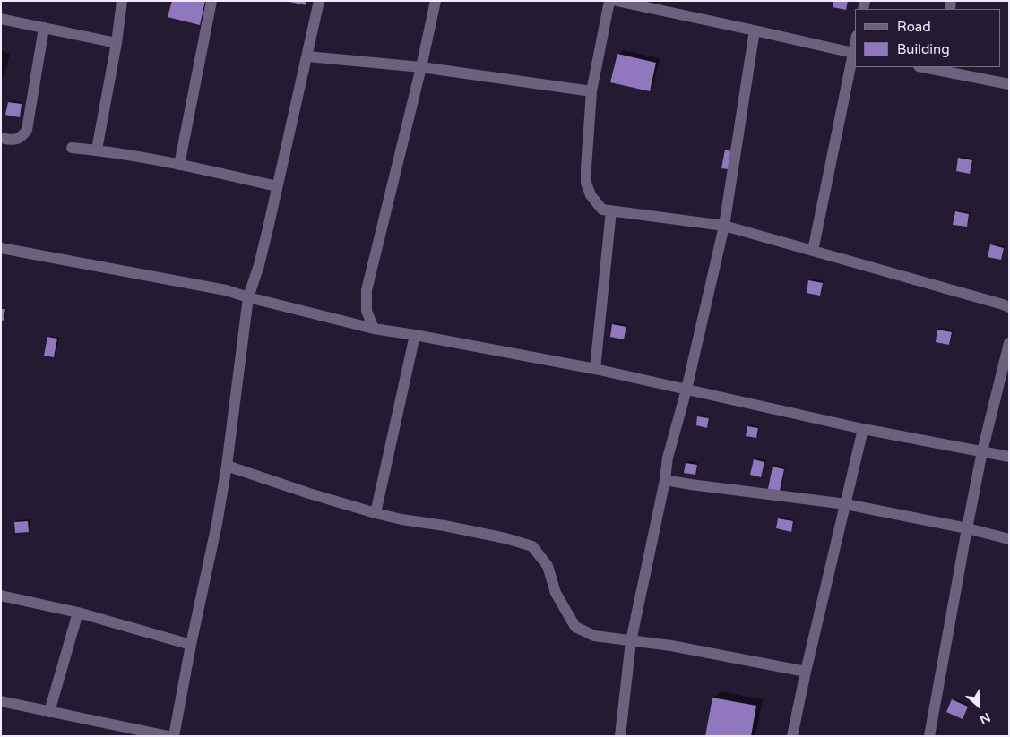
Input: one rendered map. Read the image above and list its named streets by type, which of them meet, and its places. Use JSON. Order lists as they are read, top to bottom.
{
  "legend": ["Road", "Building"],
  "north": "bottom right"
}
